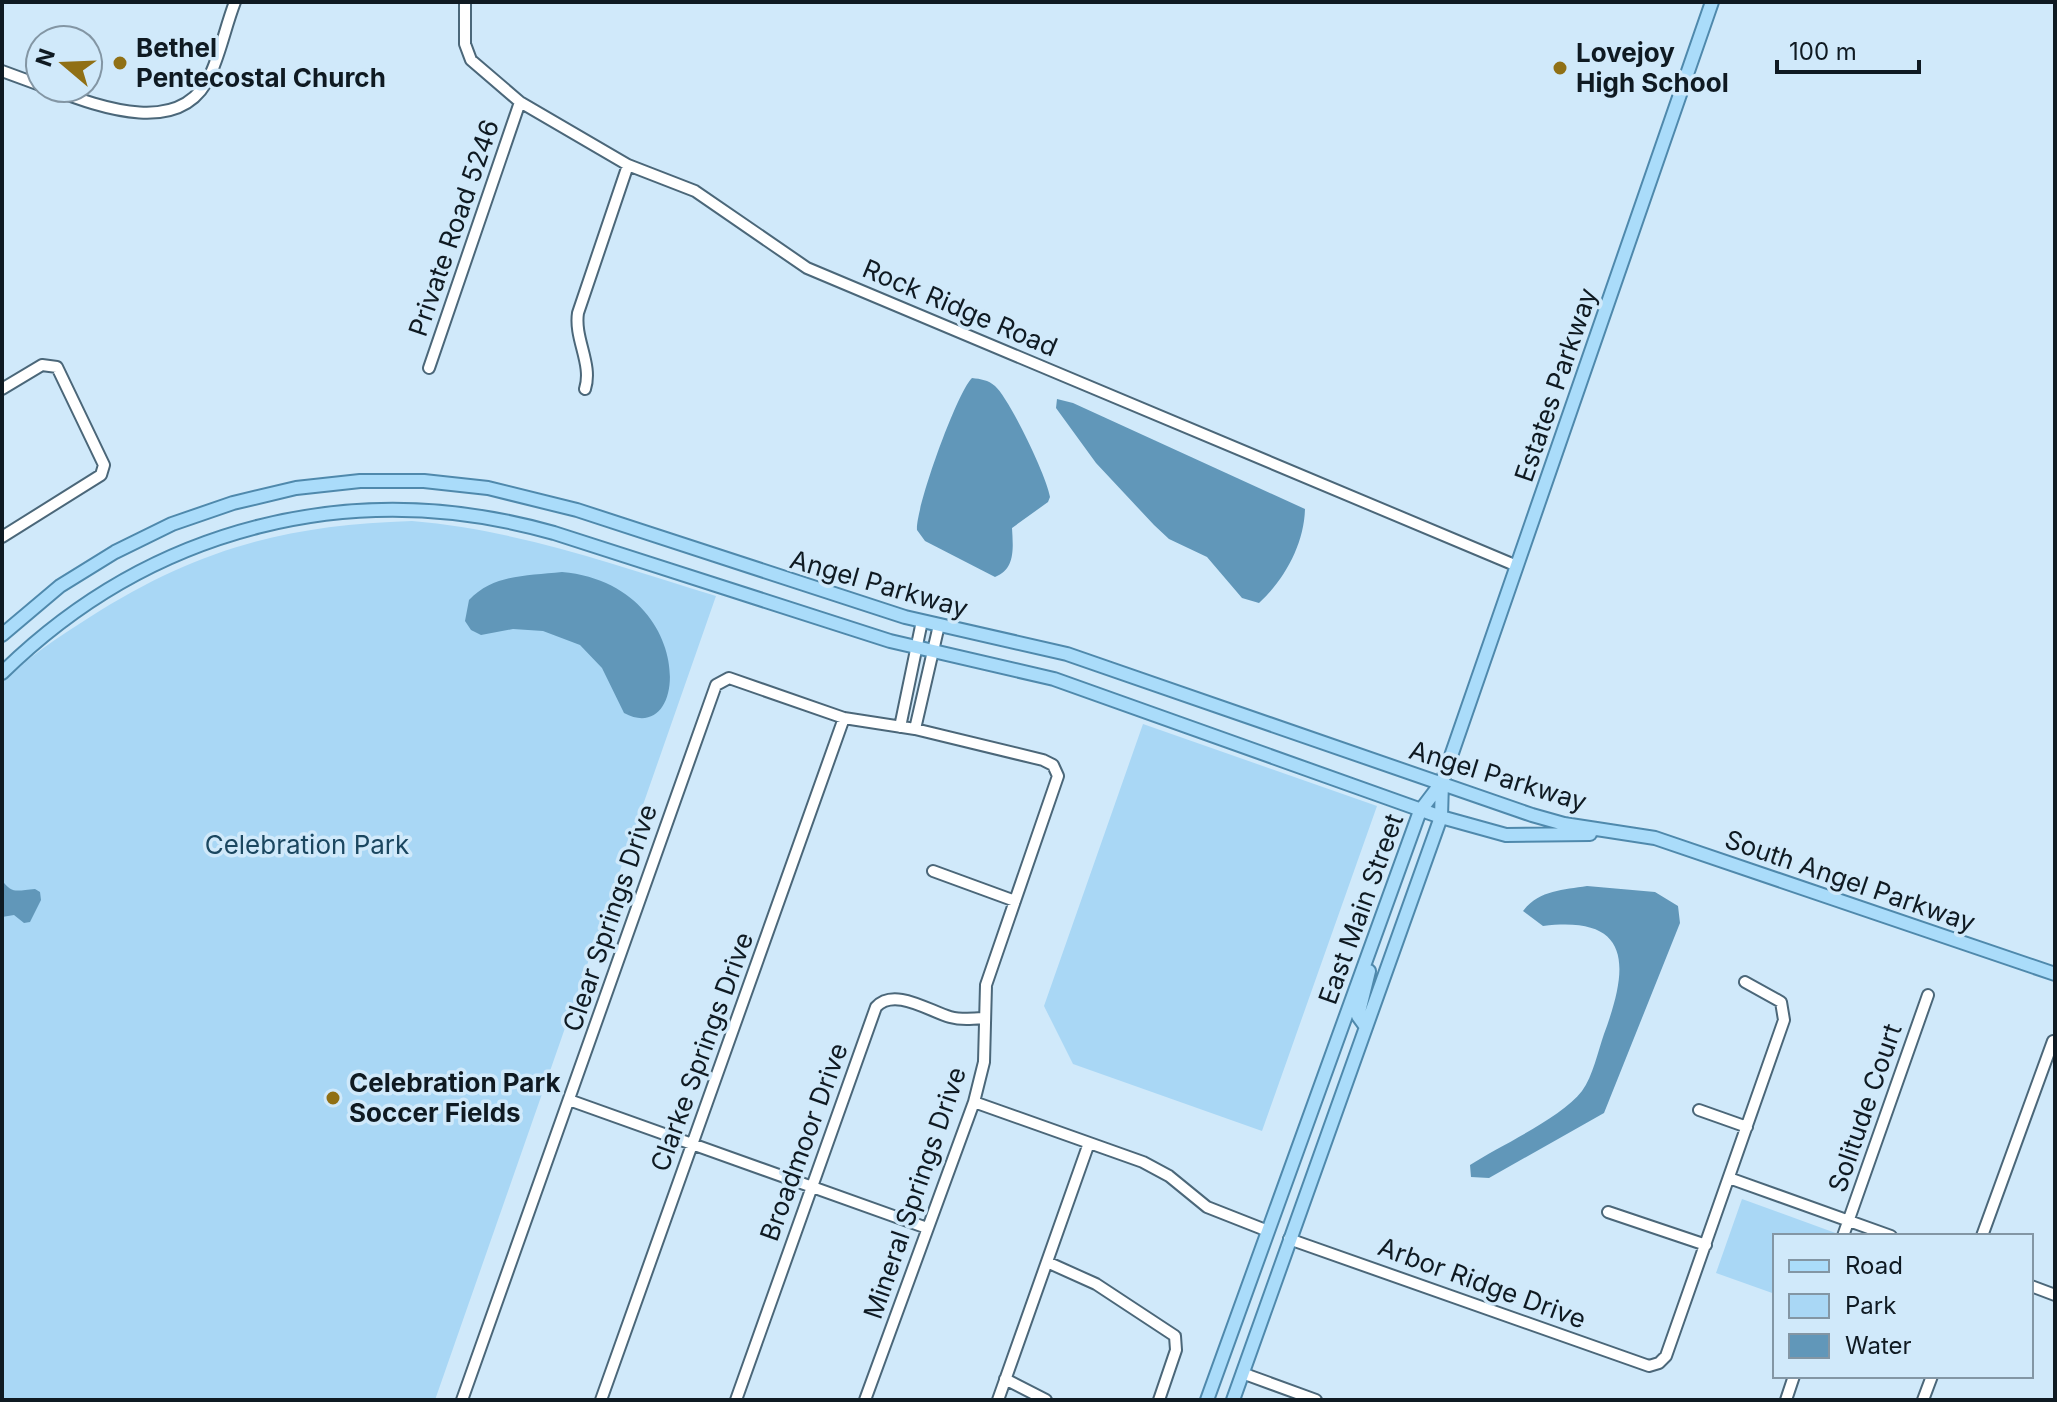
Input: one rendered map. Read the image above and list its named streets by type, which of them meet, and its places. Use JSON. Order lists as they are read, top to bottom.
{
  "streets": {
    "main road": [
      "Estates Parkway",
      "Angel Parkway",
      "South Angel Parkway",
      "East Main Street"
    ],
    "street": [
      "Private Road 5246",
      "Rock Ridge Road",
      "Clear Springs Drive",
      "Clarke Springs Drive",
      "Solitude Court",
      "Broadmoor Drive",
      "Mineral Springs Drive",
      "Arbor Ridge Drive"
    ]
  },
  "crossings": [
    ["Private Road 5246", "Rock Ridge Road"],
    ["Rock Ridge Road", "Estates Parkway"],
    ["Estates Parkway", "Angel Parkway"],
    ["Estates Parkway", "East Main Street"],
    ["Angel Parkway", "South Angel Parkway"],
    ["Angel Parkway", "East Main Street"],
    ["East Main Street", "Arbor Ridge Drive"],
    ["Clear Springs Drive", "Clarke Springs Drive"],
    ["Broadmoor Drive", "Mineral Springs Drive"]
  ],
  "parks": ["Celebration Park"],
  "places": ["Bethel Pentecostal Church", "Lovejoy High School", "Celebration Park Soccer Fields"],
  "legend": ["Road", "Park", "Water"],
  "scale_bar": "100 m",
  "north": "left"
}
